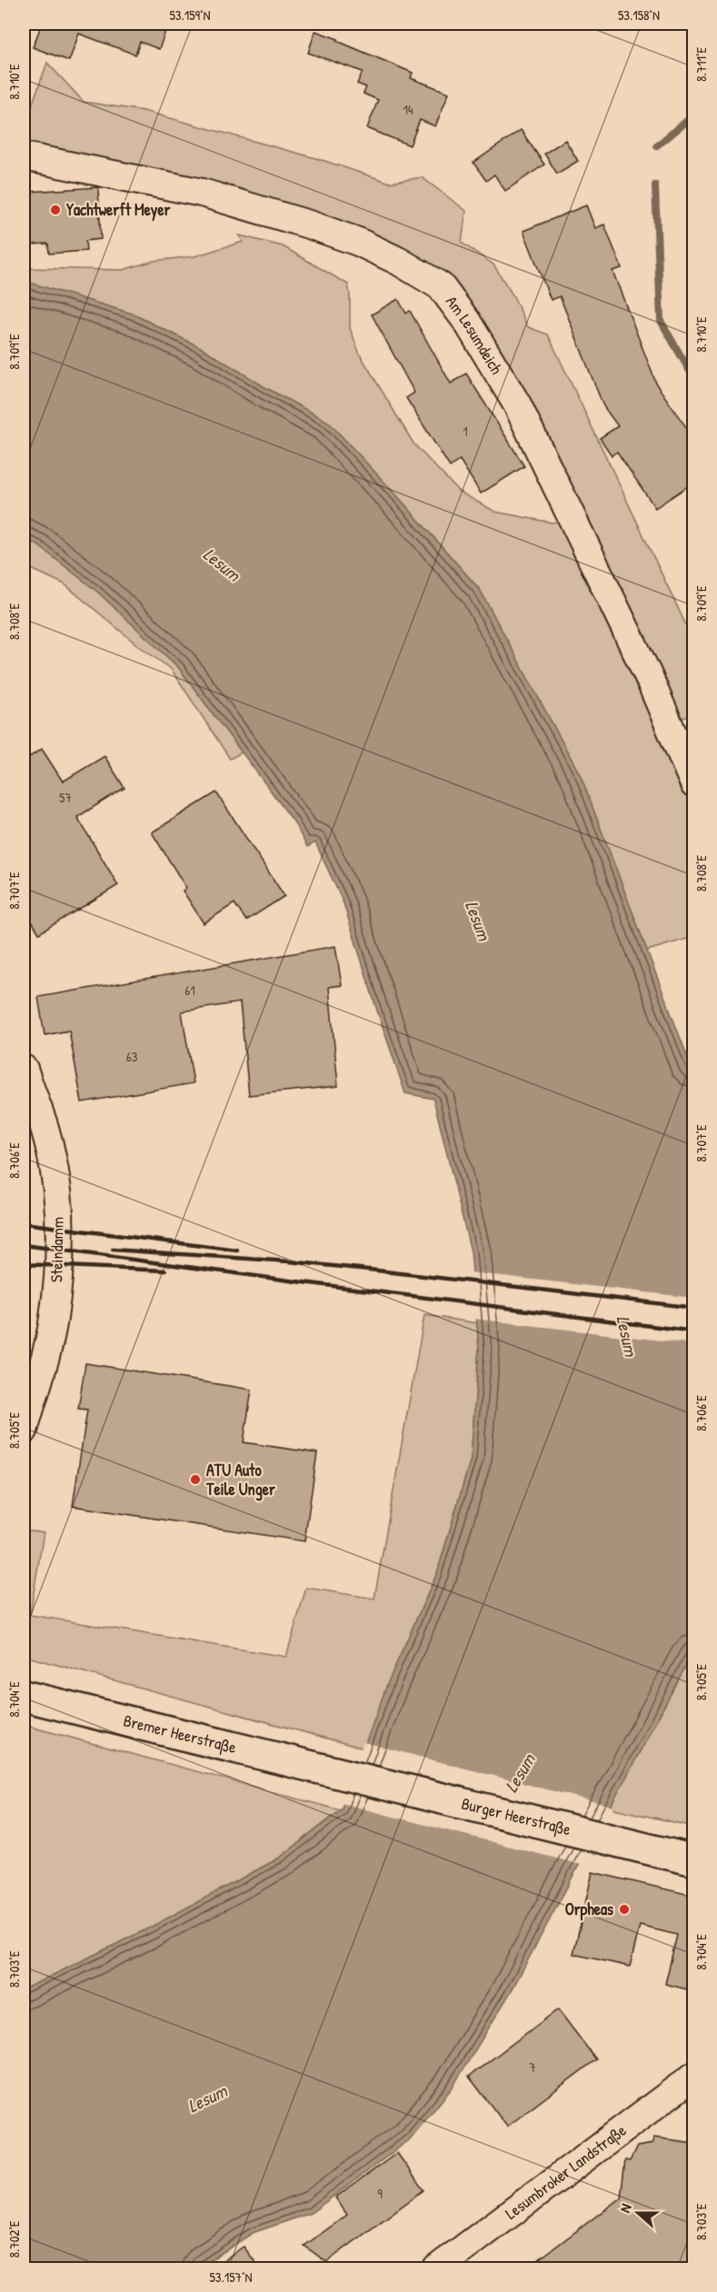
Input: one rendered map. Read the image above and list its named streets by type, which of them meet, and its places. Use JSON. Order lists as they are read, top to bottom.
{
  "streets": {
    "main road": ["Bremer Heerstraße", "Burger Heerstraße"],
    "street": ["Am Lesumdeich", "Steindamm", "Lesumbroker Landstraße"]
  },
  "crossings": [
    ["Bremer Heerstraße", "Burger Heerstraße"]
  ],
  "water": ["Lesum"],
  "places": ["Yachtwerft Meyer", "ATU Auto Teile Unger", "Orpheas"],
  "house_numbers": [
    "14",
    "1",
    "57",
    "61",
    "63",
    "7",
    "9"
  ],
  "north": "left",
  "coordinates": [
    "53.159°N",
    "53.158°N",
    "8.711°E",
    "8.710°E",
    "8.709°E",
    "8.708°E",
    "8.707°E",
    "8.706°E",
    "8.705°E",
    "8.704°E",
    "8.703°E",
    "8.702°E",
    "53.157°N"
  ]
}
